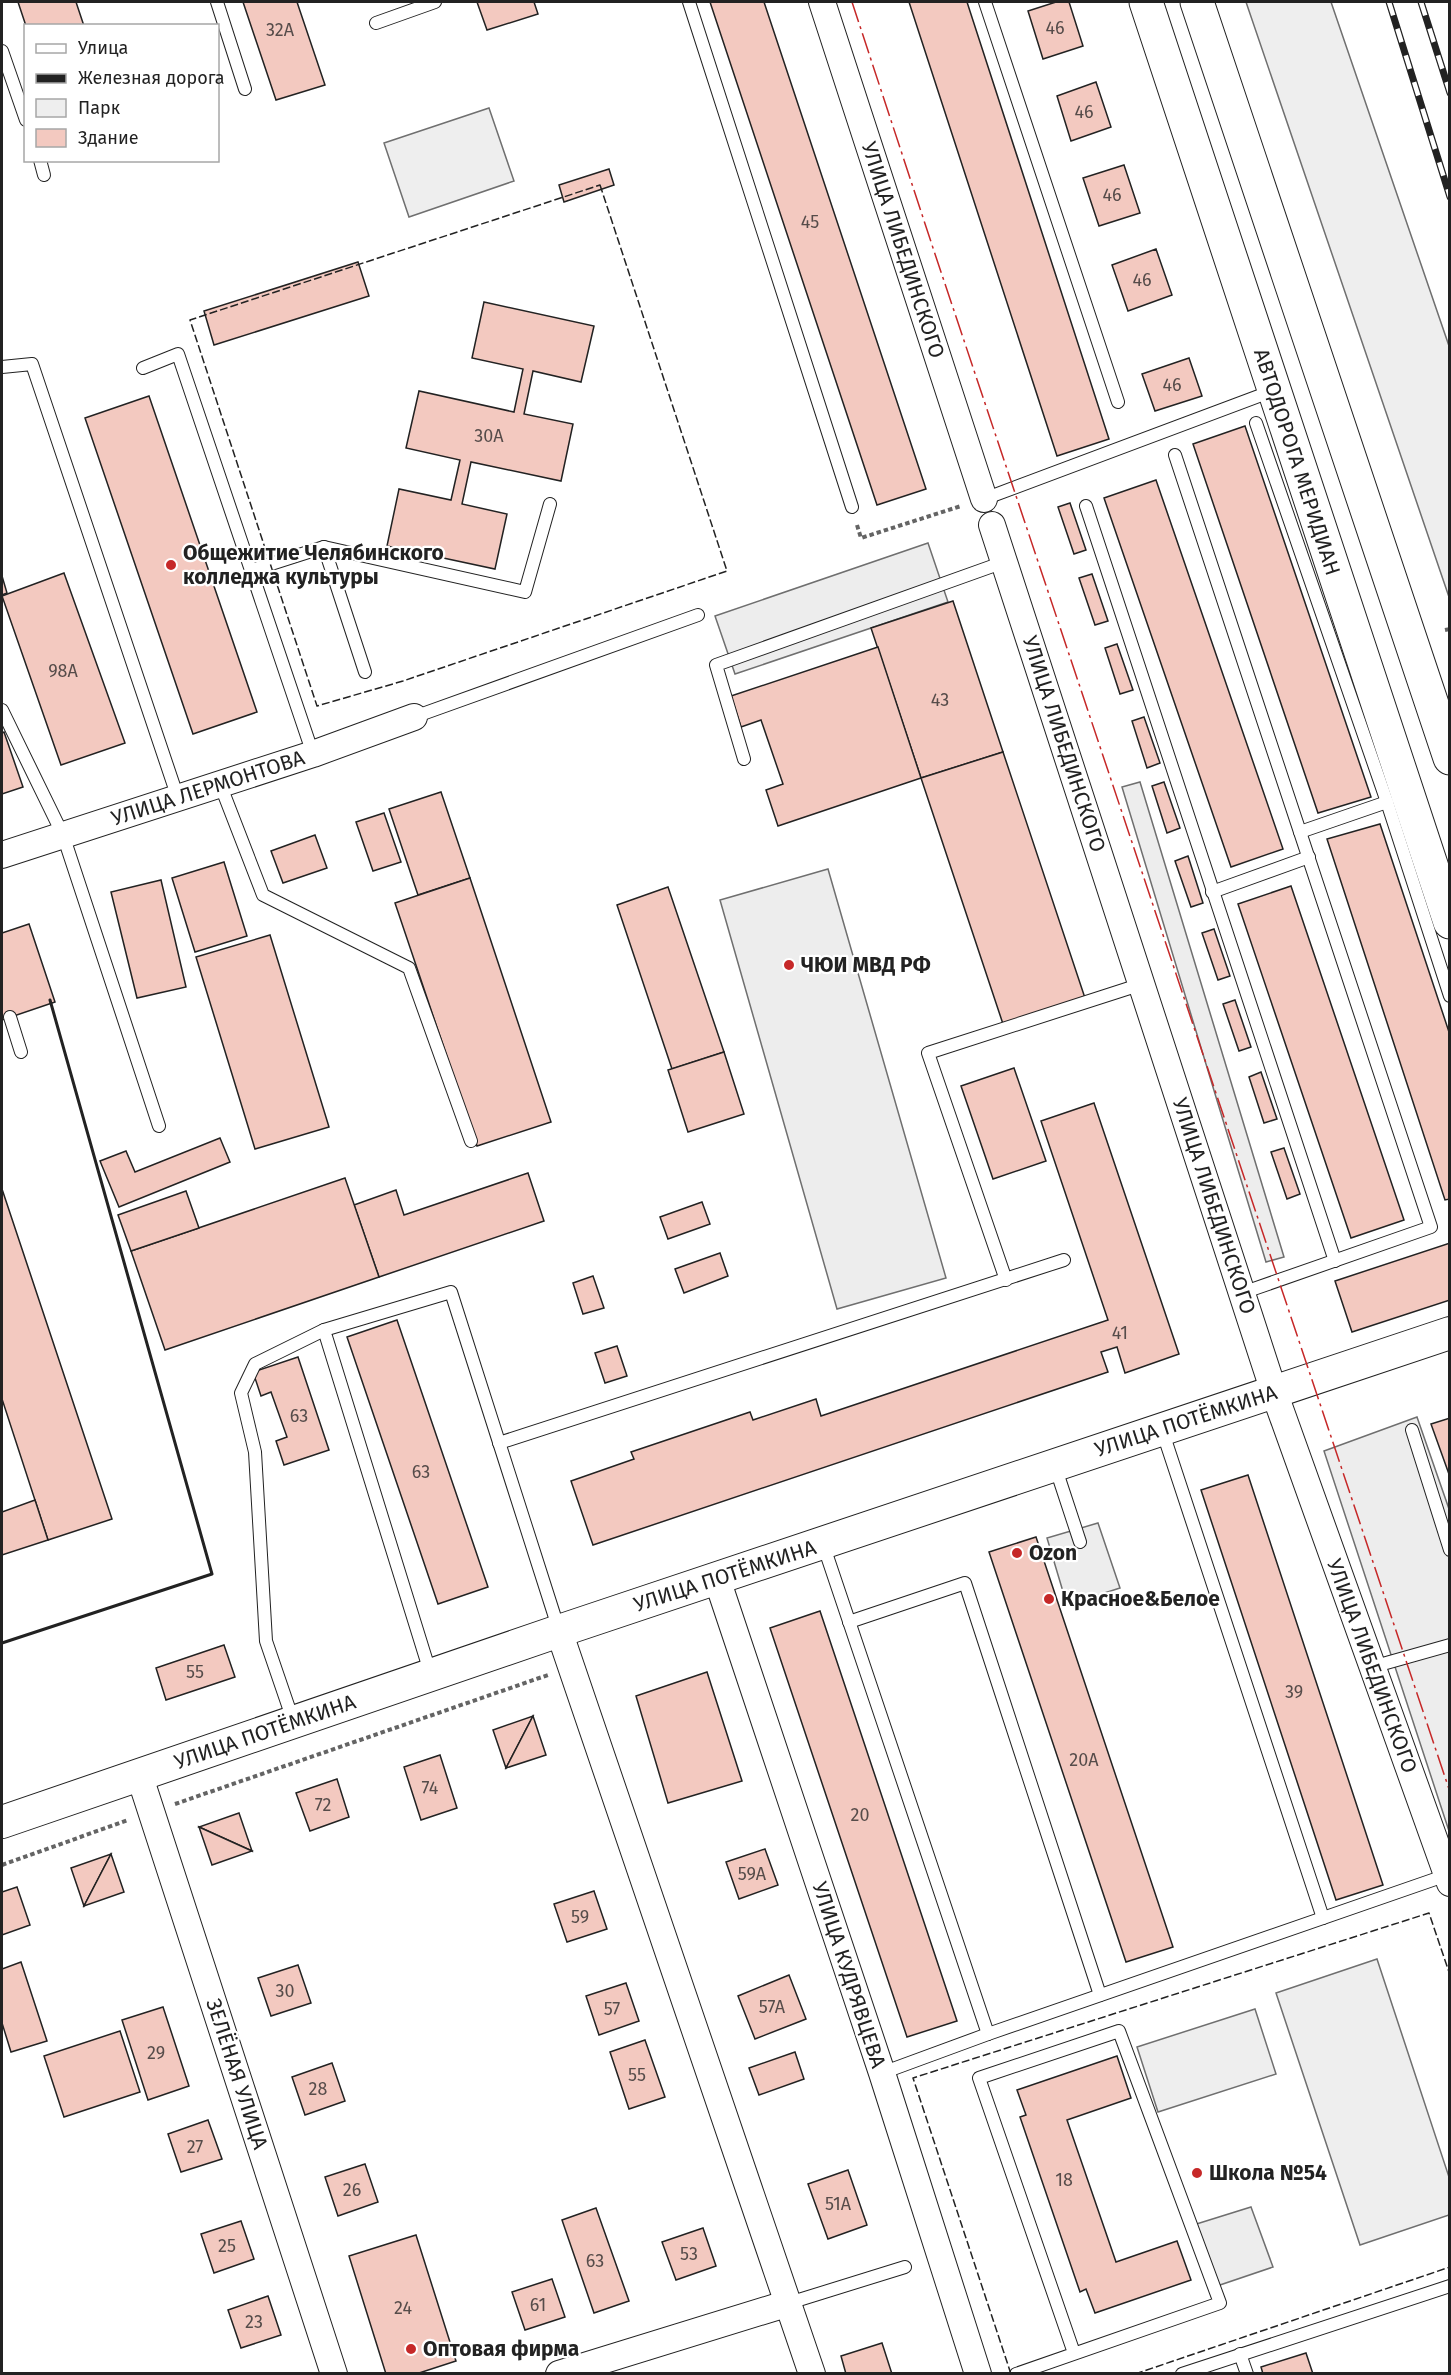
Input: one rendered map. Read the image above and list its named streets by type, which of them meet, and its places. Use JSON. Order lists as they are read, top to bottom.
{
  "streets": {
    "main road": ["АВТОДОРОГА МЕРИДИАН"],
    "street": [
      "УЛИЦА ЛИБЕДИНСКОГО",
      "УЛИЦА ЛЕРМОНТОВА",
      "УЛИЦА ПОТЁМКИНА",
      "УЛИЦА КУДРЯВЦЕВА",
      "ЗЕЛЁНАЯ УЛИЦА"
    ]
  },
  "crossings": [
    ["УЛИЦА ЛИБЕДИНСКОГО", "УЛИЦА ПОТЁМКИНА"],
    ["УЛИЦА ПОТЁМКИНА", "УЛИЦА КУДРЯВЦЕВА"],
    ["УЛИЦА ПОТЁМКИНА", "ЗЕЛЁНАЯ УЛИЦА"]
  ],
  "places": [
    "Общежитие Челябинского колледжа культуры",
    "ЧЮИ МВД РФ",
    "Ozon",
    "Красное&Белое",
    "Школа №54",
    "Оптовая фирма"
  ],
  "house_numbers": [
    "46",
    "32А",
    "46",
    "46",
    "45",
    "46",
    "46",
    "30А",
    "98А",
    "43",
    "41",
    "63",
    "63",
    "55",
    "39",
    "20А",
    "74",
    "72",
    "20",
    "59А",
    "59",
    "30",
    "57А",
    "57",
    "29",
    "55",
    "28",
    "27",
    "18",
    "26",
    "51А",
    "25",
    "53",
    "63",
    "61",
    "24",
    "23"
  ],
  "legend": [
    "Улица",
    "Железная дорога",
    "Парк",
    "Здание"
  ]
}
